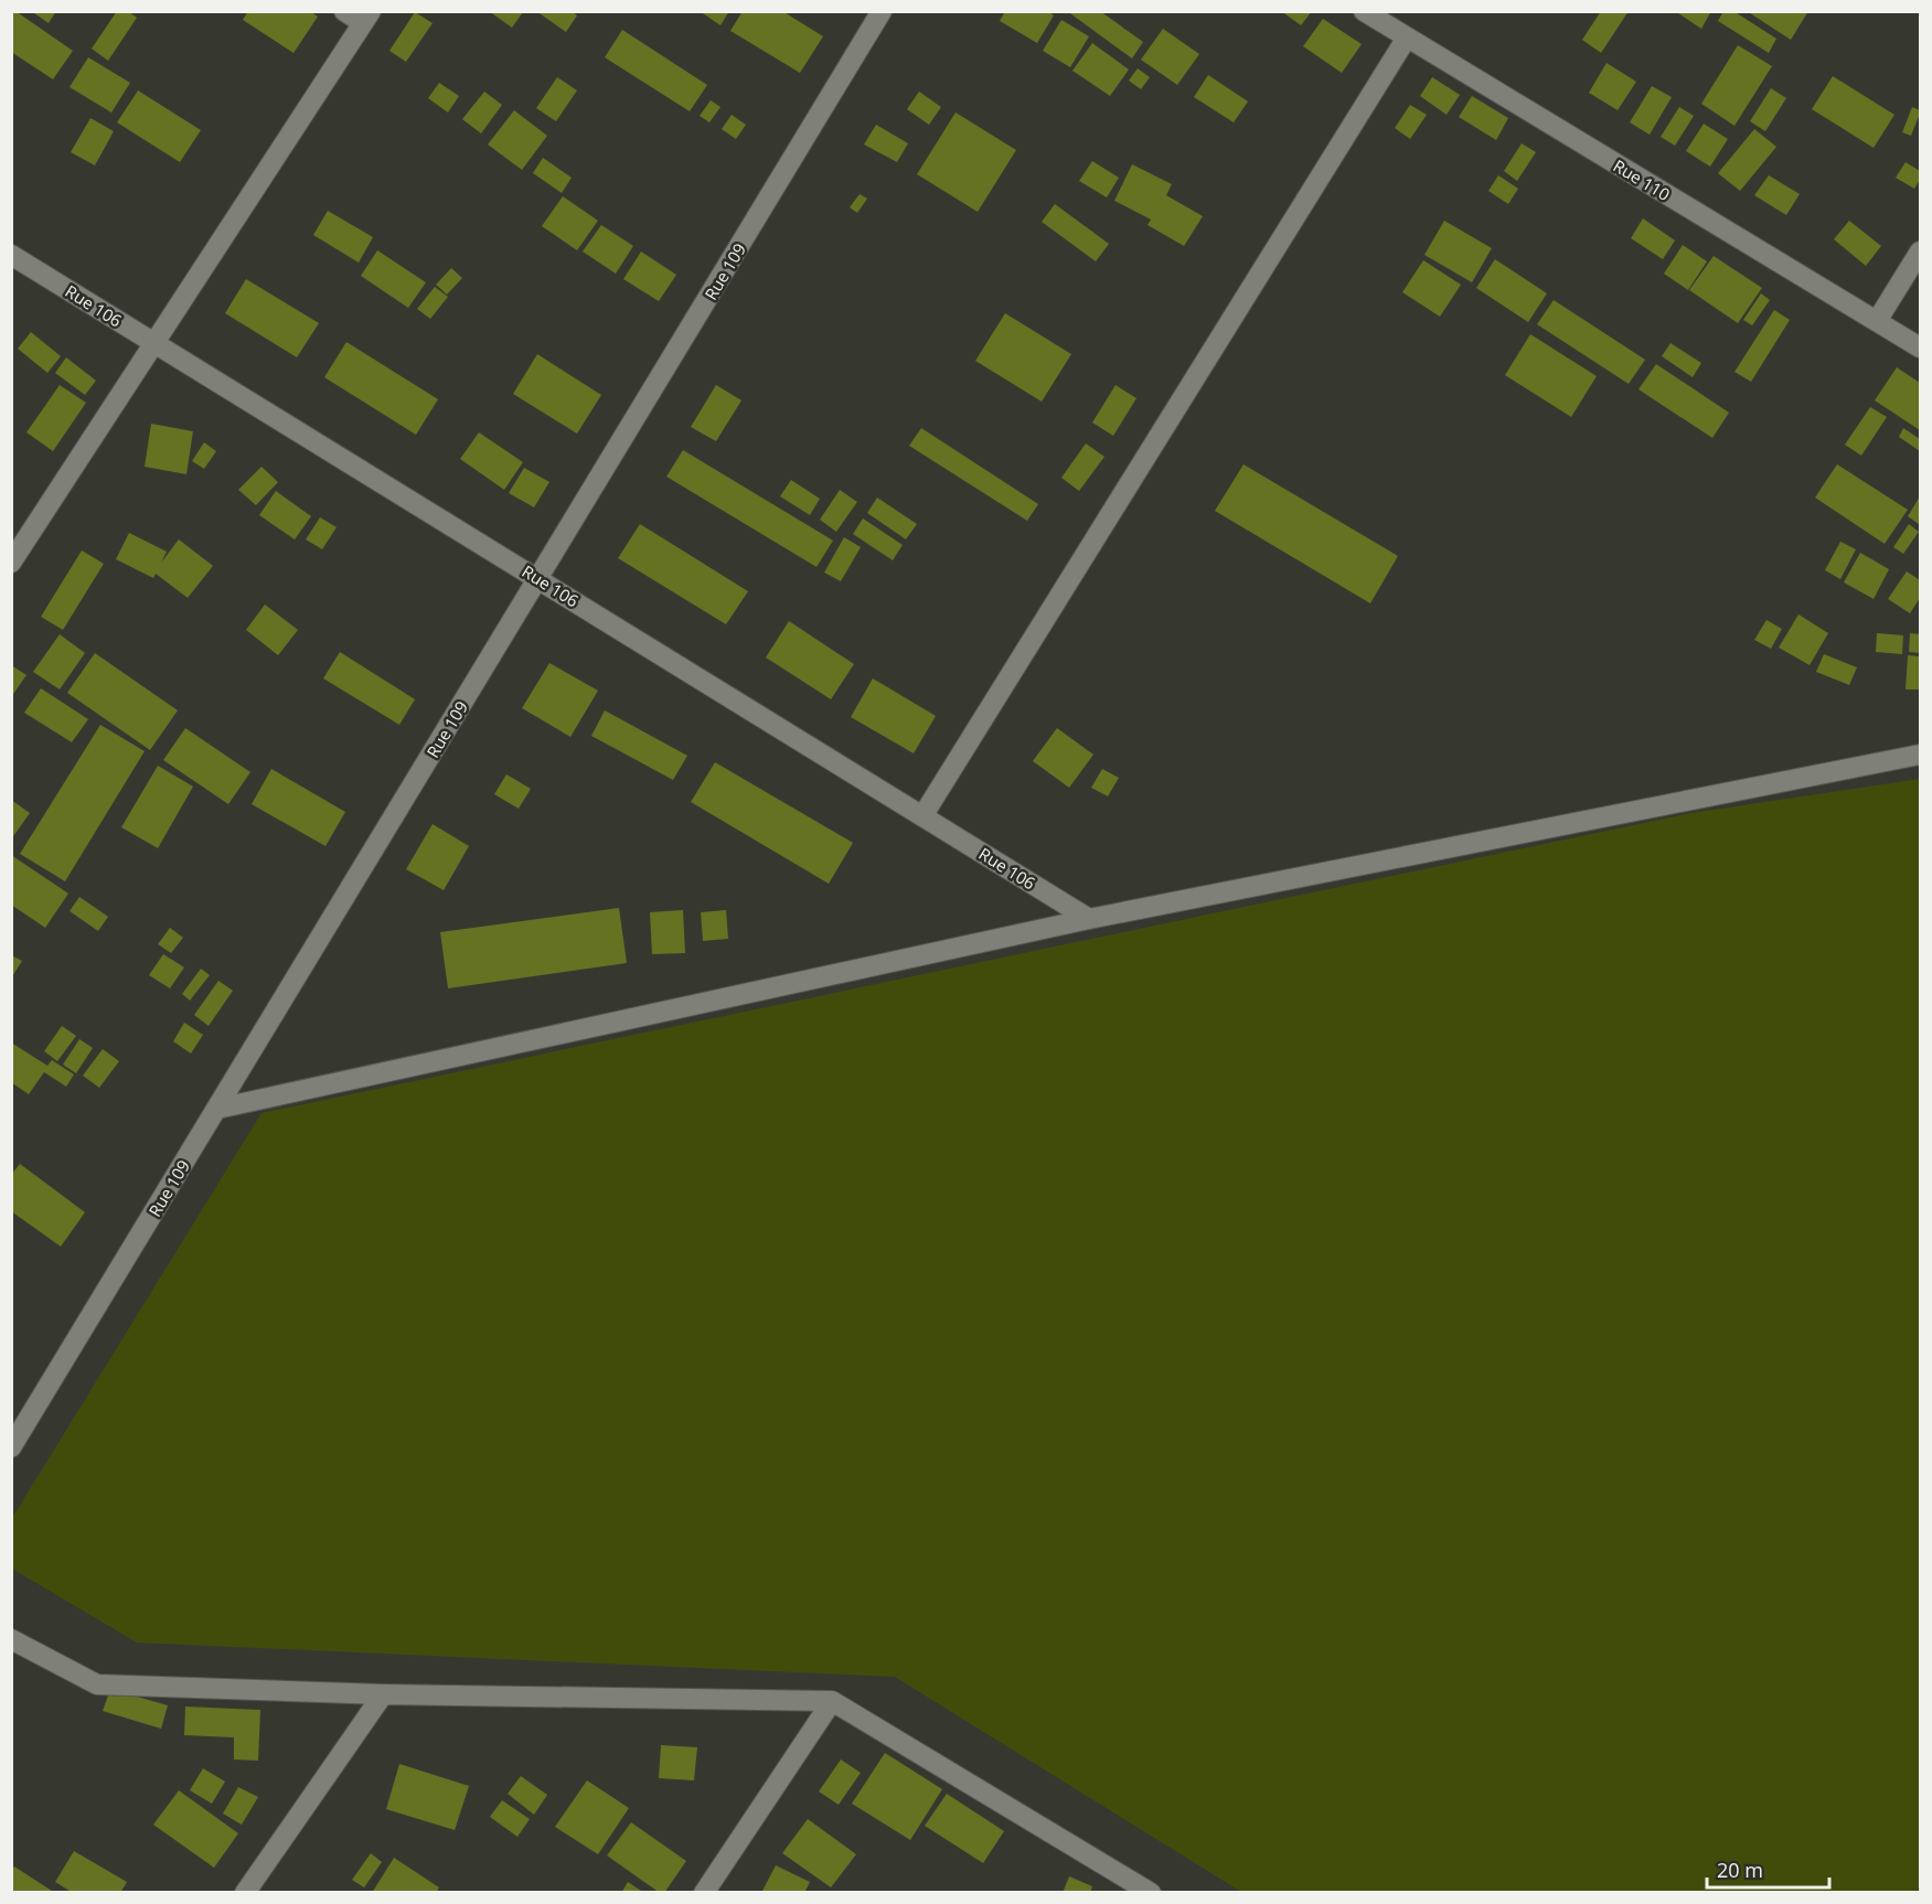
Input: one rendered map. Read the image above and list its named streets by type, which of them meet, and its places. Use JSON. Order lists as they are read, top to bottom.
{
  "streets": {
    "street": ["Rue 110", "Rue 109", "Rue 106"]
  },
  "crossings": [
    ["Rue 109", "Rue 106"]
  ],
  "scale_bar": "20 m"
}
